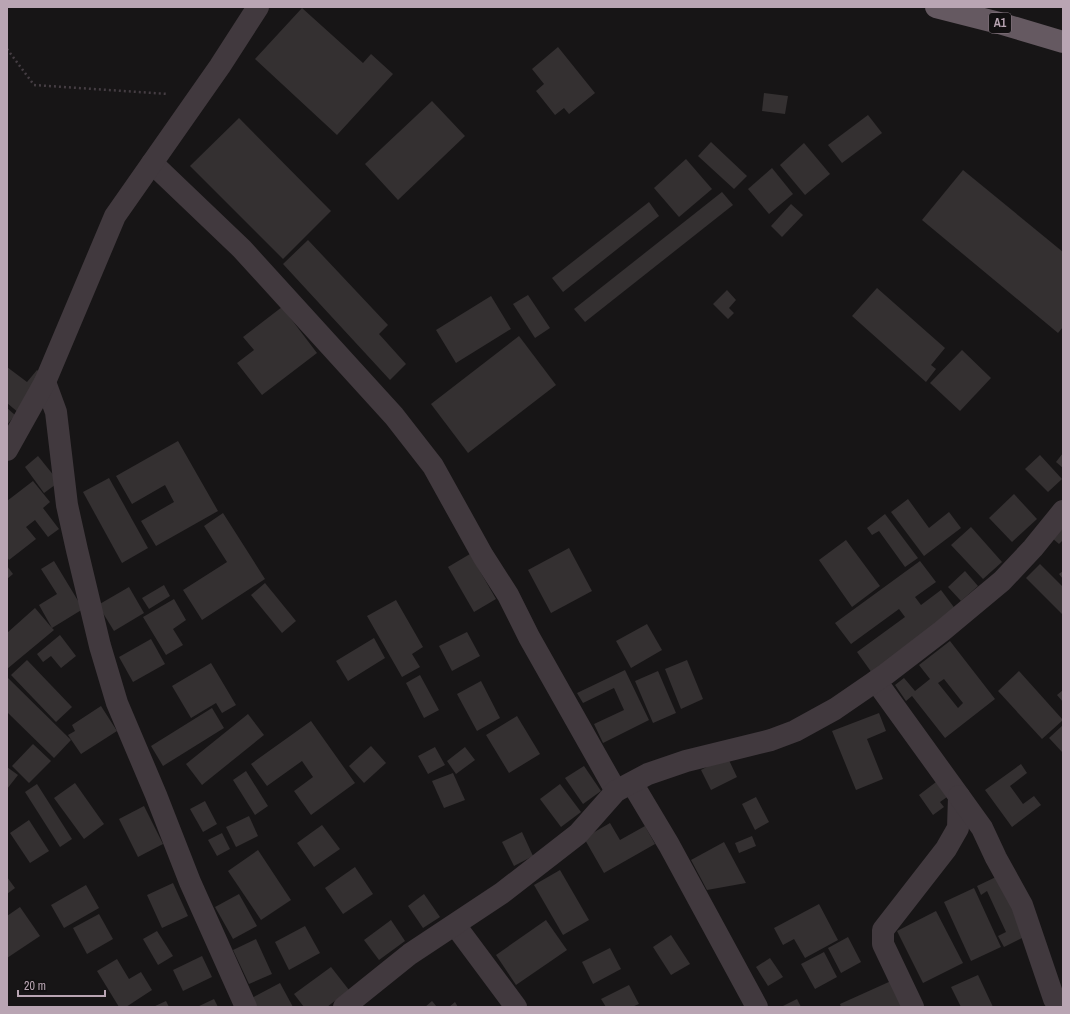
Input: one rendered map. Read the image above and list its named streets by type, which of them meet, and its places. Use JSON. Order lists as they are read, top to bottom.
{
  "streets": {
    "highway": ["A1"]
  },
  "scale_bar": "20 m"
}
